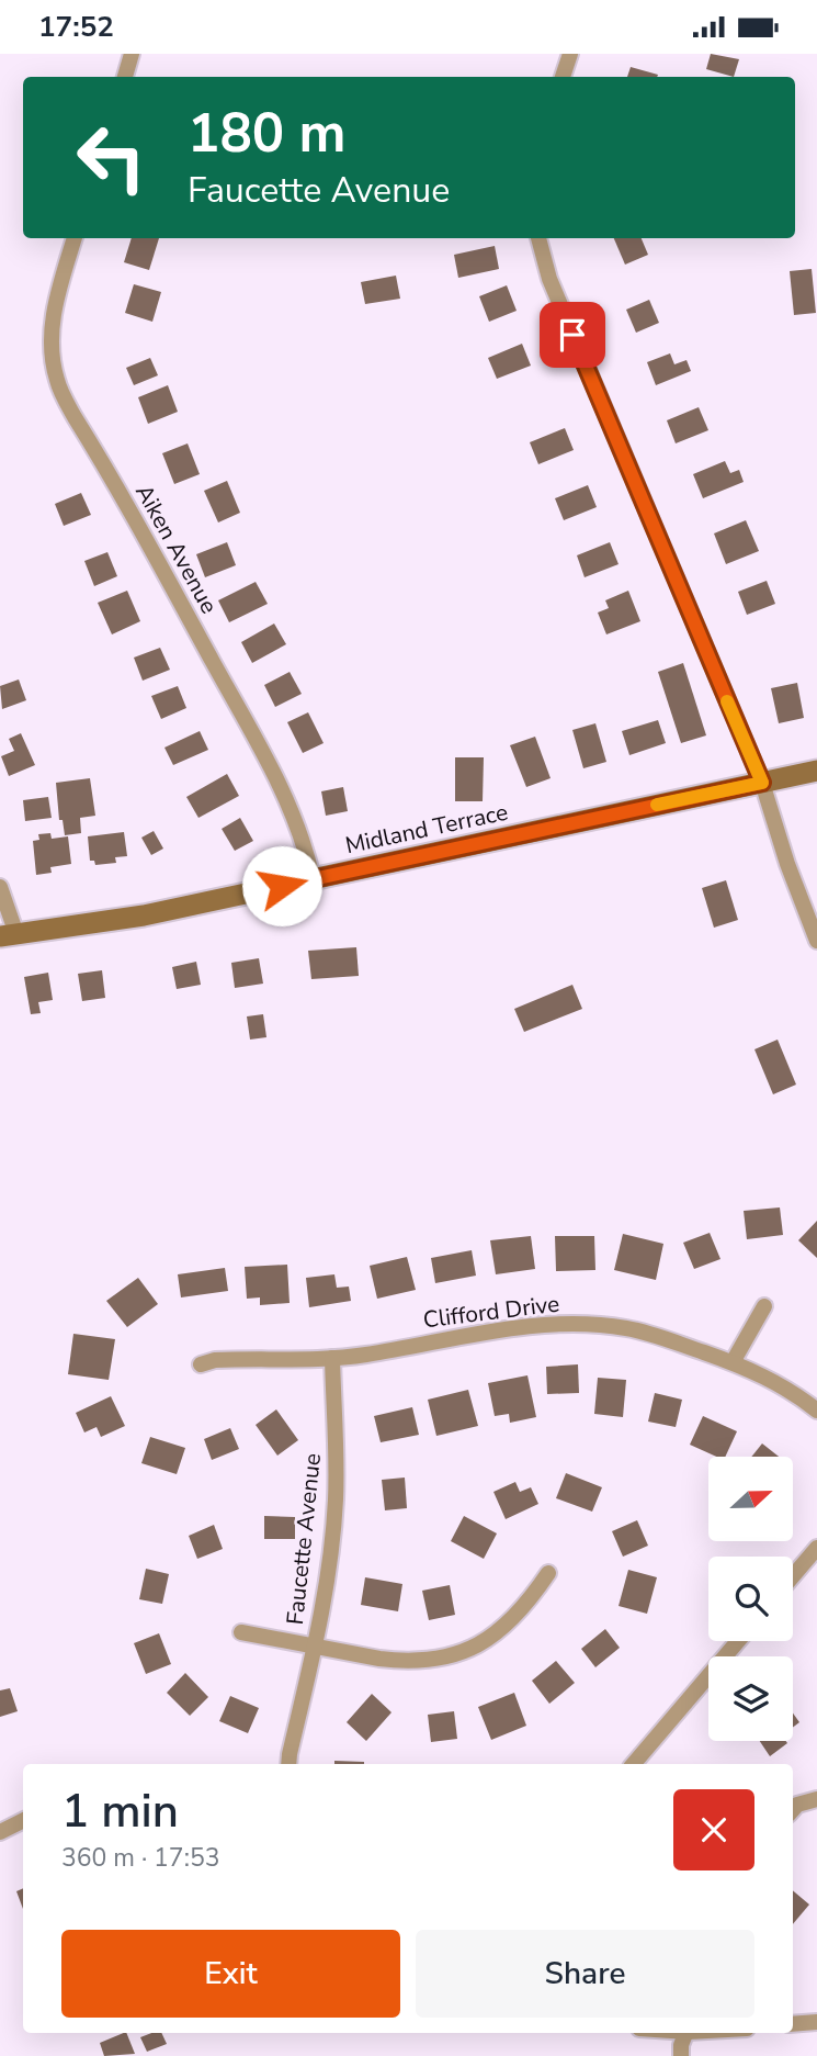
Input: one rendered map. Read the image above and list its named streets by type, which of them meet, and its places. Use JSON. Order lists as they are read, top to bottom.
{
  "streets": {
    "street": [
      "Aiken Avenue",
      "Midland Terrace",
      "Clifford Drive",
      "Faucette Avenue"
    ]
  },
  "crossings": [
    ["Aiken Avenue", "Midland Terrace"],
    ["Clifford Drive", "Faucette Avenue"]
  ],
  "north": "right",
  "page": {
    "status": "17:52",
    "turn": ["180 m", "Faucette Avenue"],
    "heading": ["1 min", "360 m · 17:53"],
    "buttons": ["Exit", "Share"]
  }
}
